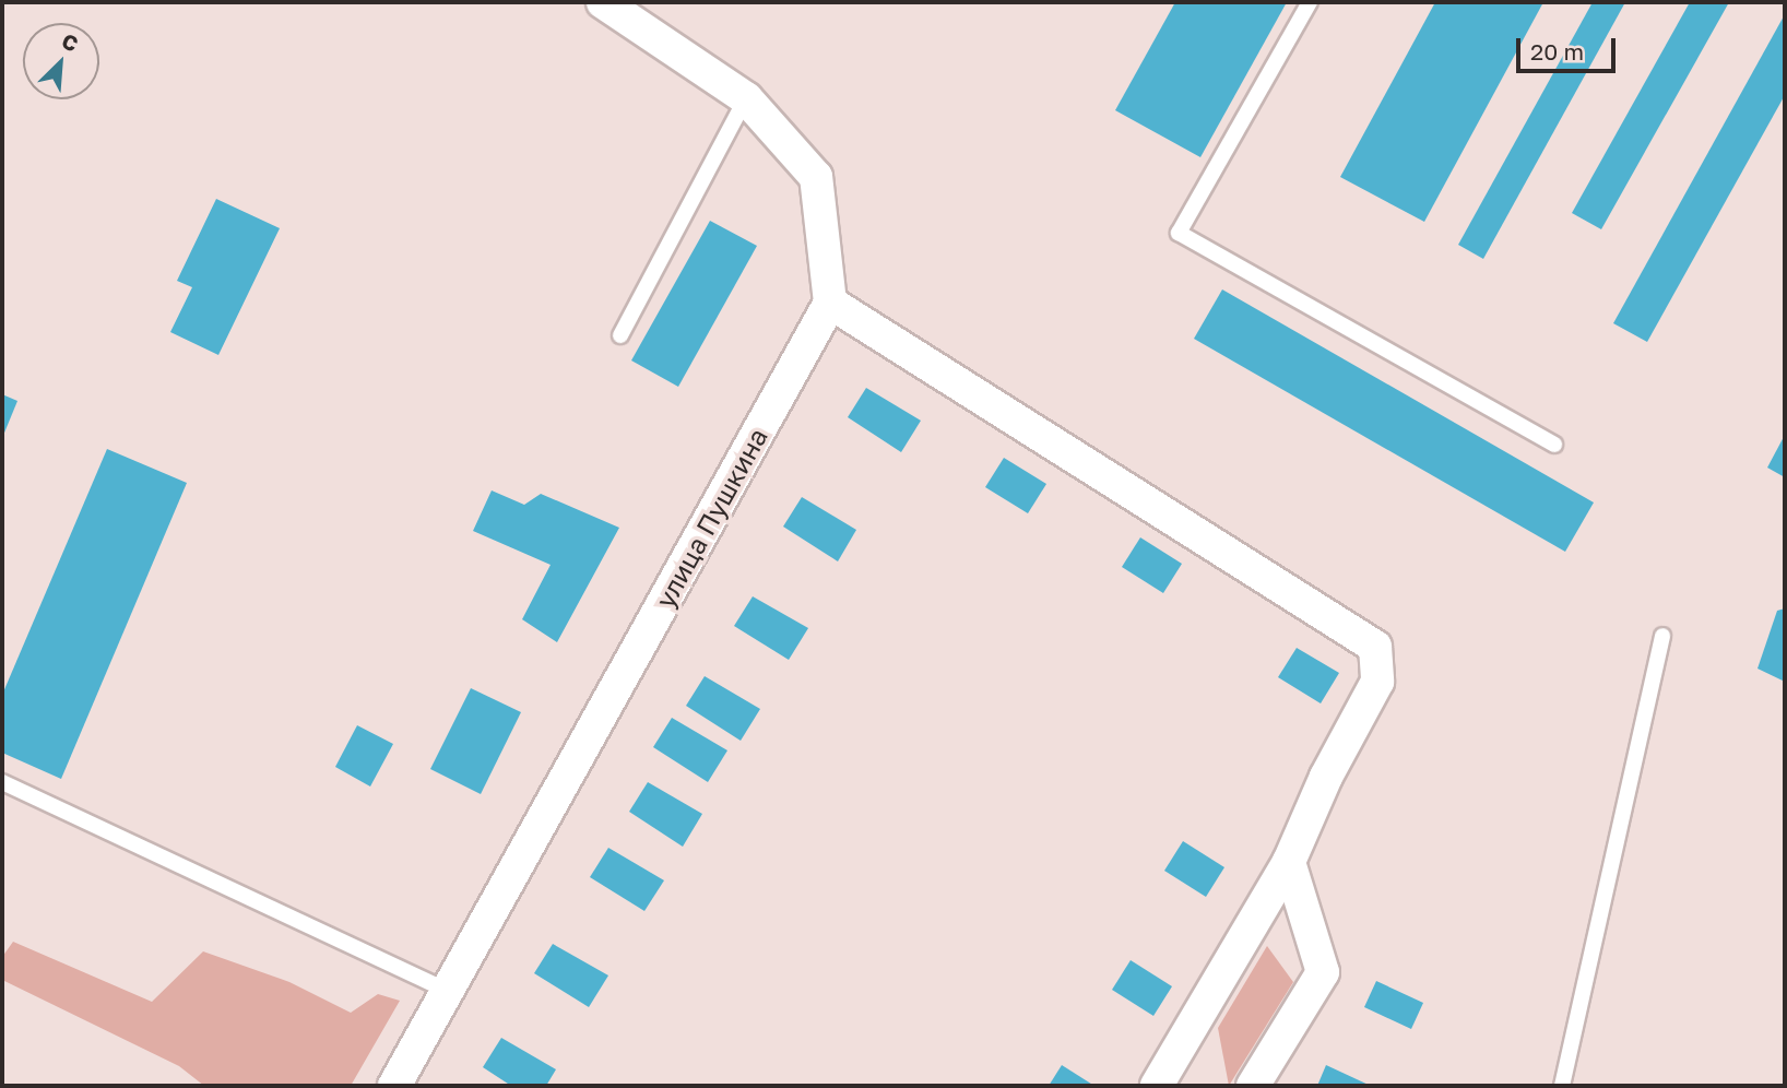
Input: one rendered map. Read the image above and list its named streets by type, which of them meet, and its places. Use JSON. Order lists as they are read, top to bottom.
{
  "streets": {
    "street": ["улица Пушкина"]
  },
  "scale_bar": "20 m",
  "north": "top right"
}
